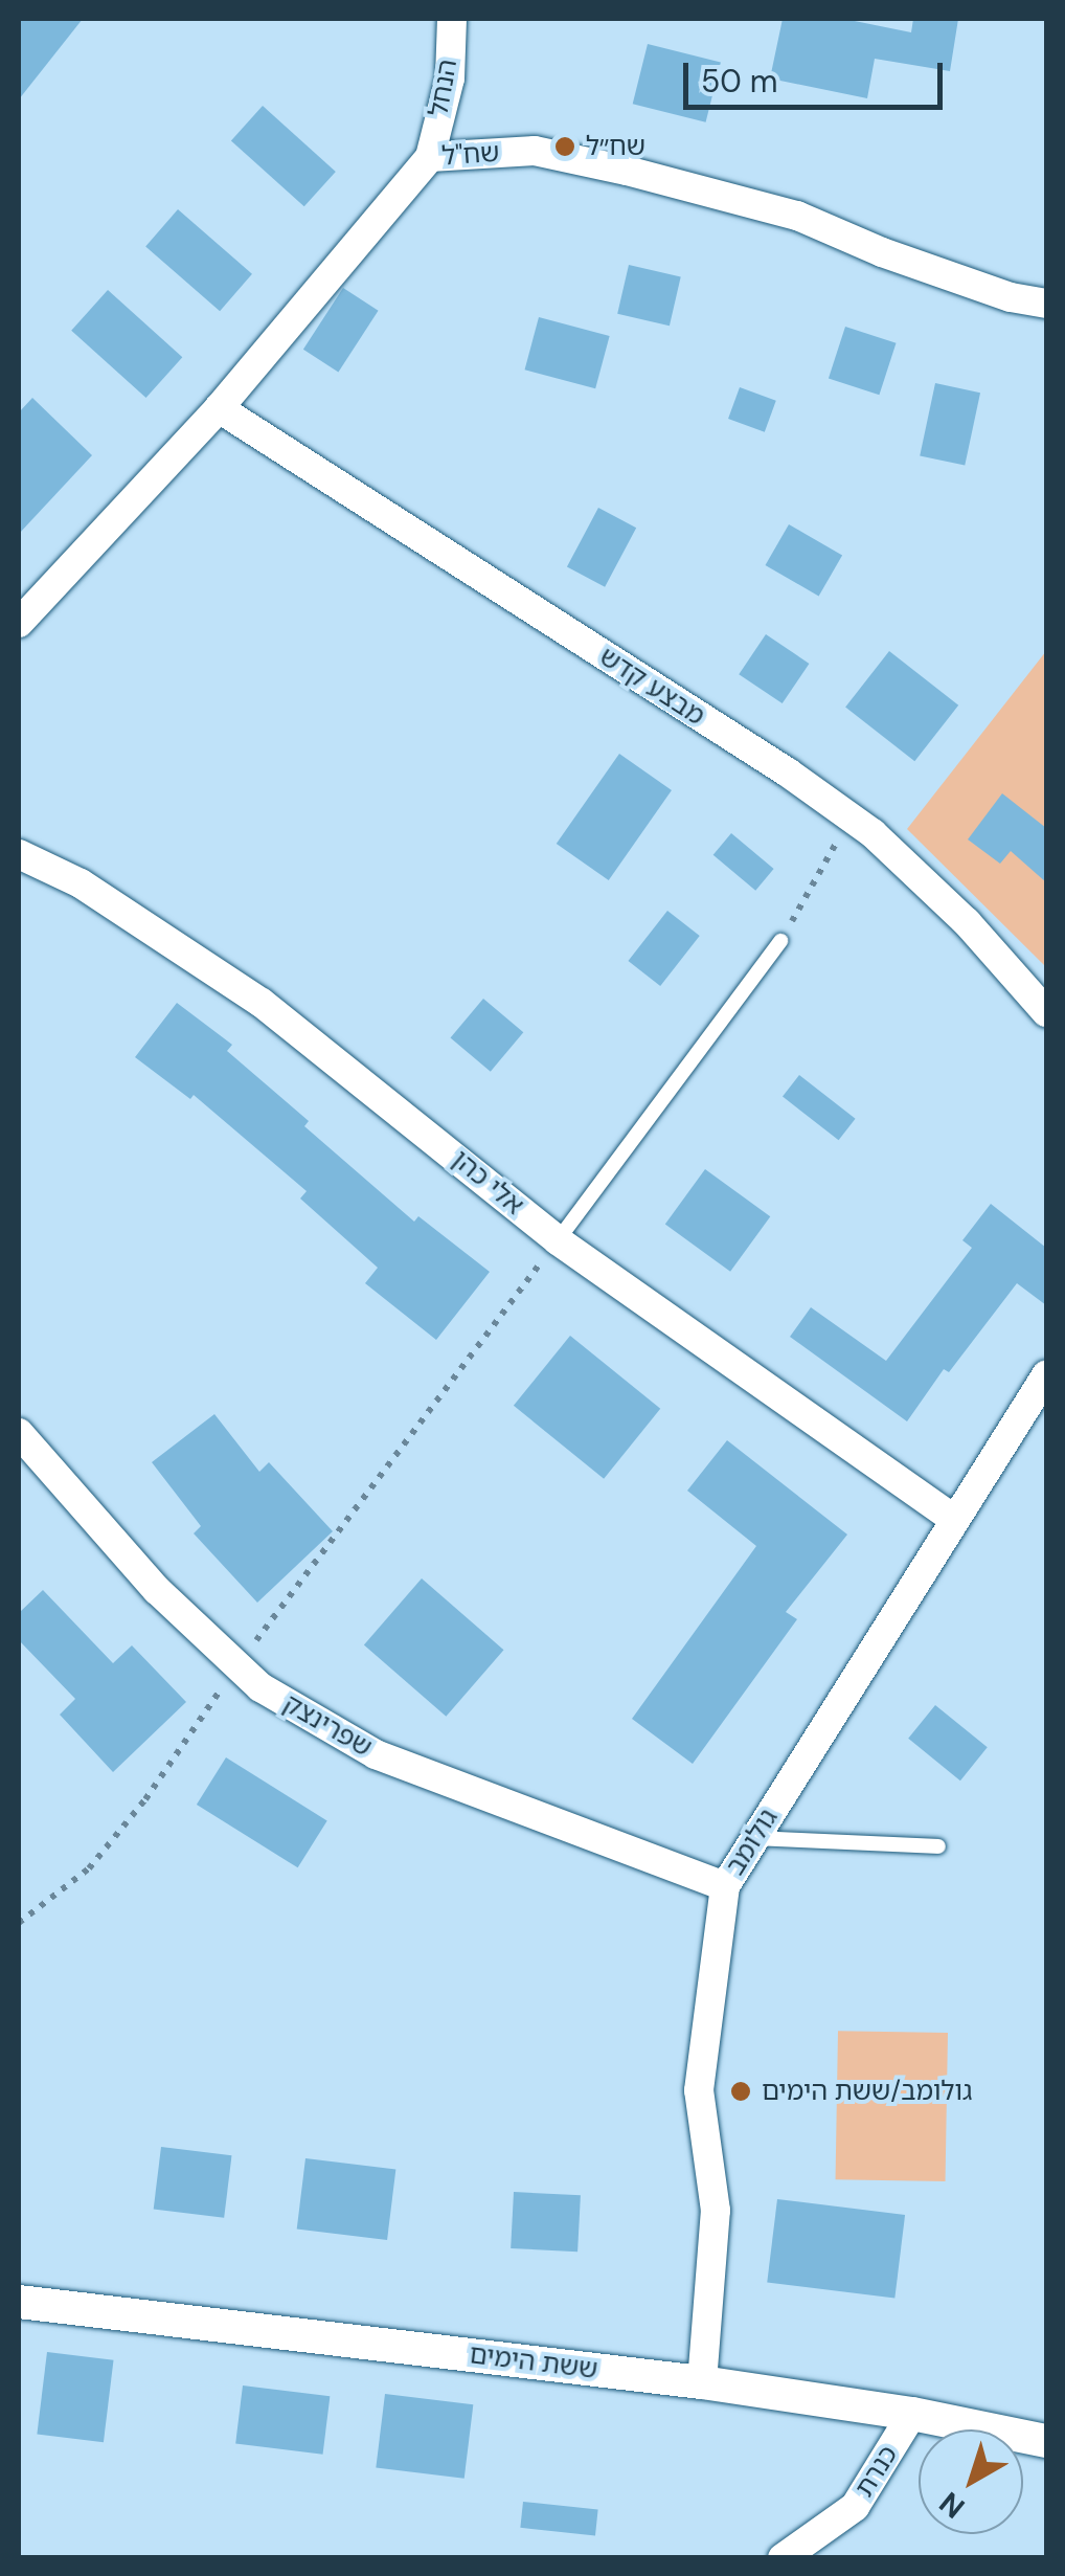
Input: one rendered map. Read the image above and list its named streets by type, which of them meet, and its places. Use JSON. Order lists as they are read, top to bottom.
{
  "streets": {
    "street": [
      "הנחל",
      "שח\"ל",
      "מבצע קדש",
      "אלי כהן",
      "שפרינצק",
      "גולומב",
      "ששת הימים",
      "כנרת"
    ]
  },
  "crossings": [
    ["הנחל", "שח\"ל"],
    ["שח\"ל", "מבצע קדש"],
    ["אלי כהן", "גולומב"],
    ["שפרינצק", "גולומב"],
    ["גולומב", "ששת הימים"],
    ["ששת הימים", "כנרת"]
  ],
  "places": ["שח״ל", "גולומב/ששת הימים"],
  "scale_bar": "50 m",
  "north": "bottom left"
}
